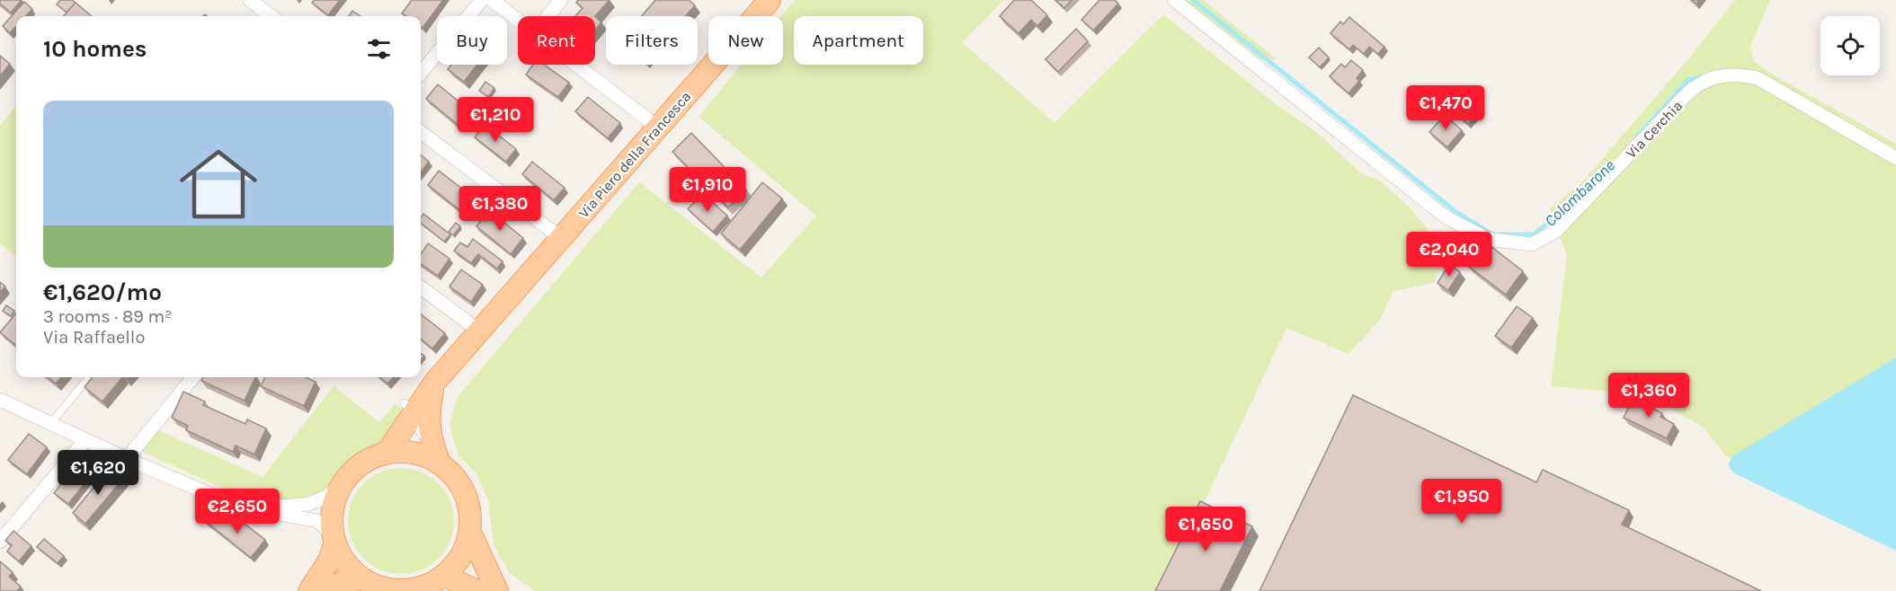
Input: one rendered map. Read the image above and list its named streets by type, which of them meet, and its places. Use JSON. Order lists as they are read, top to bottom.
{
  "streets": {
    "main road": ["Via Piero della Francesca"],
    "street": ["Via Cerchia"]
  },
  "water": ["Colombarone"],
  "page": {
    "chip": [
      "Buy",
      "Rent",
      "Filters",
      "New",
      "Apartment"
    ],
    "heading": "10 homes",
    "list": [
      {
        "name": "€1,620/mo",
        "note": "3 rooms · 89 m² · Via Raffaello"
      }
    ],
    "price": [
      "€1,470",
      "€1,210",
      "€1,910",
      "€1,380",
      "€2,040",
      "€1,360",
      "€1,620",
      "€1,950",
      "€2,650",
      "€1,650"
    ]
  }
}
